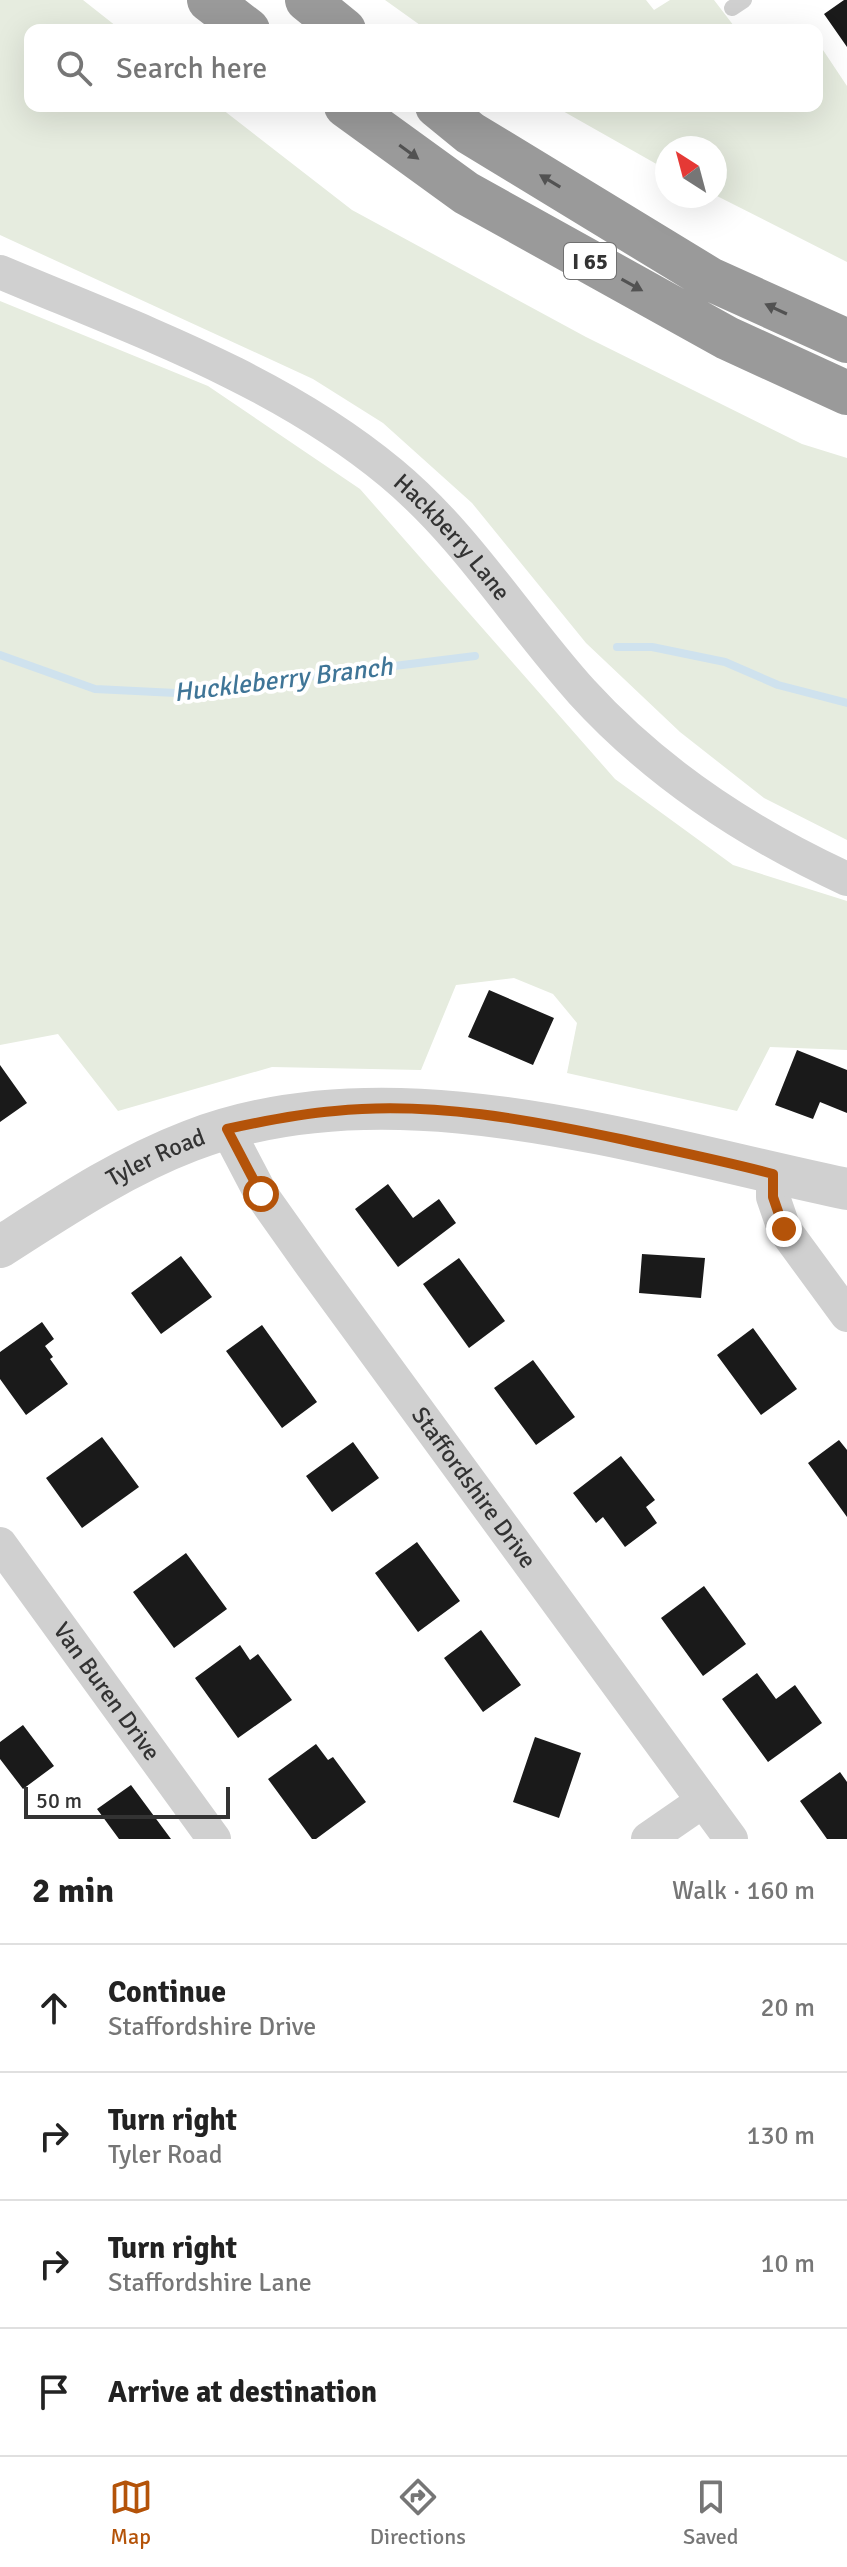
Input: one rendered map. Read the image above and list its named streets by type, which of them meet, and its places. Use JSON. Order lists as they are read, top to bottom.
{
  "streets": {
    "highway": ["I 65"],
    "street": [
      "Hackberry Lane",
      "Tyler Road",
      "Staffordshire Drive",
      "Van Buren Drive"
    ]
  },
  "crossings": [
    ["Tyler Road", "Staffordshire Drive"]
  ],
  "water": ["Huckleberry Branch"],
  "scale_bar": "50 m",
  "north": "top left",
  "page": {
    "search": "Search here",
    "scale": "50 m",
    "heading": ["2 min", "Walk · 160 m"],
    "list": [
      ["Continue", "Staffordshire Drive", "20 m"],
      ["Turn right", "Tyler Road", "130 m"],
      ["Turn right", "Staffordshire Lane", "10 m"],
      "Arrive at destination"
    ],
    "nav": ["Map", "Directions", "Saved"]
  }
}
